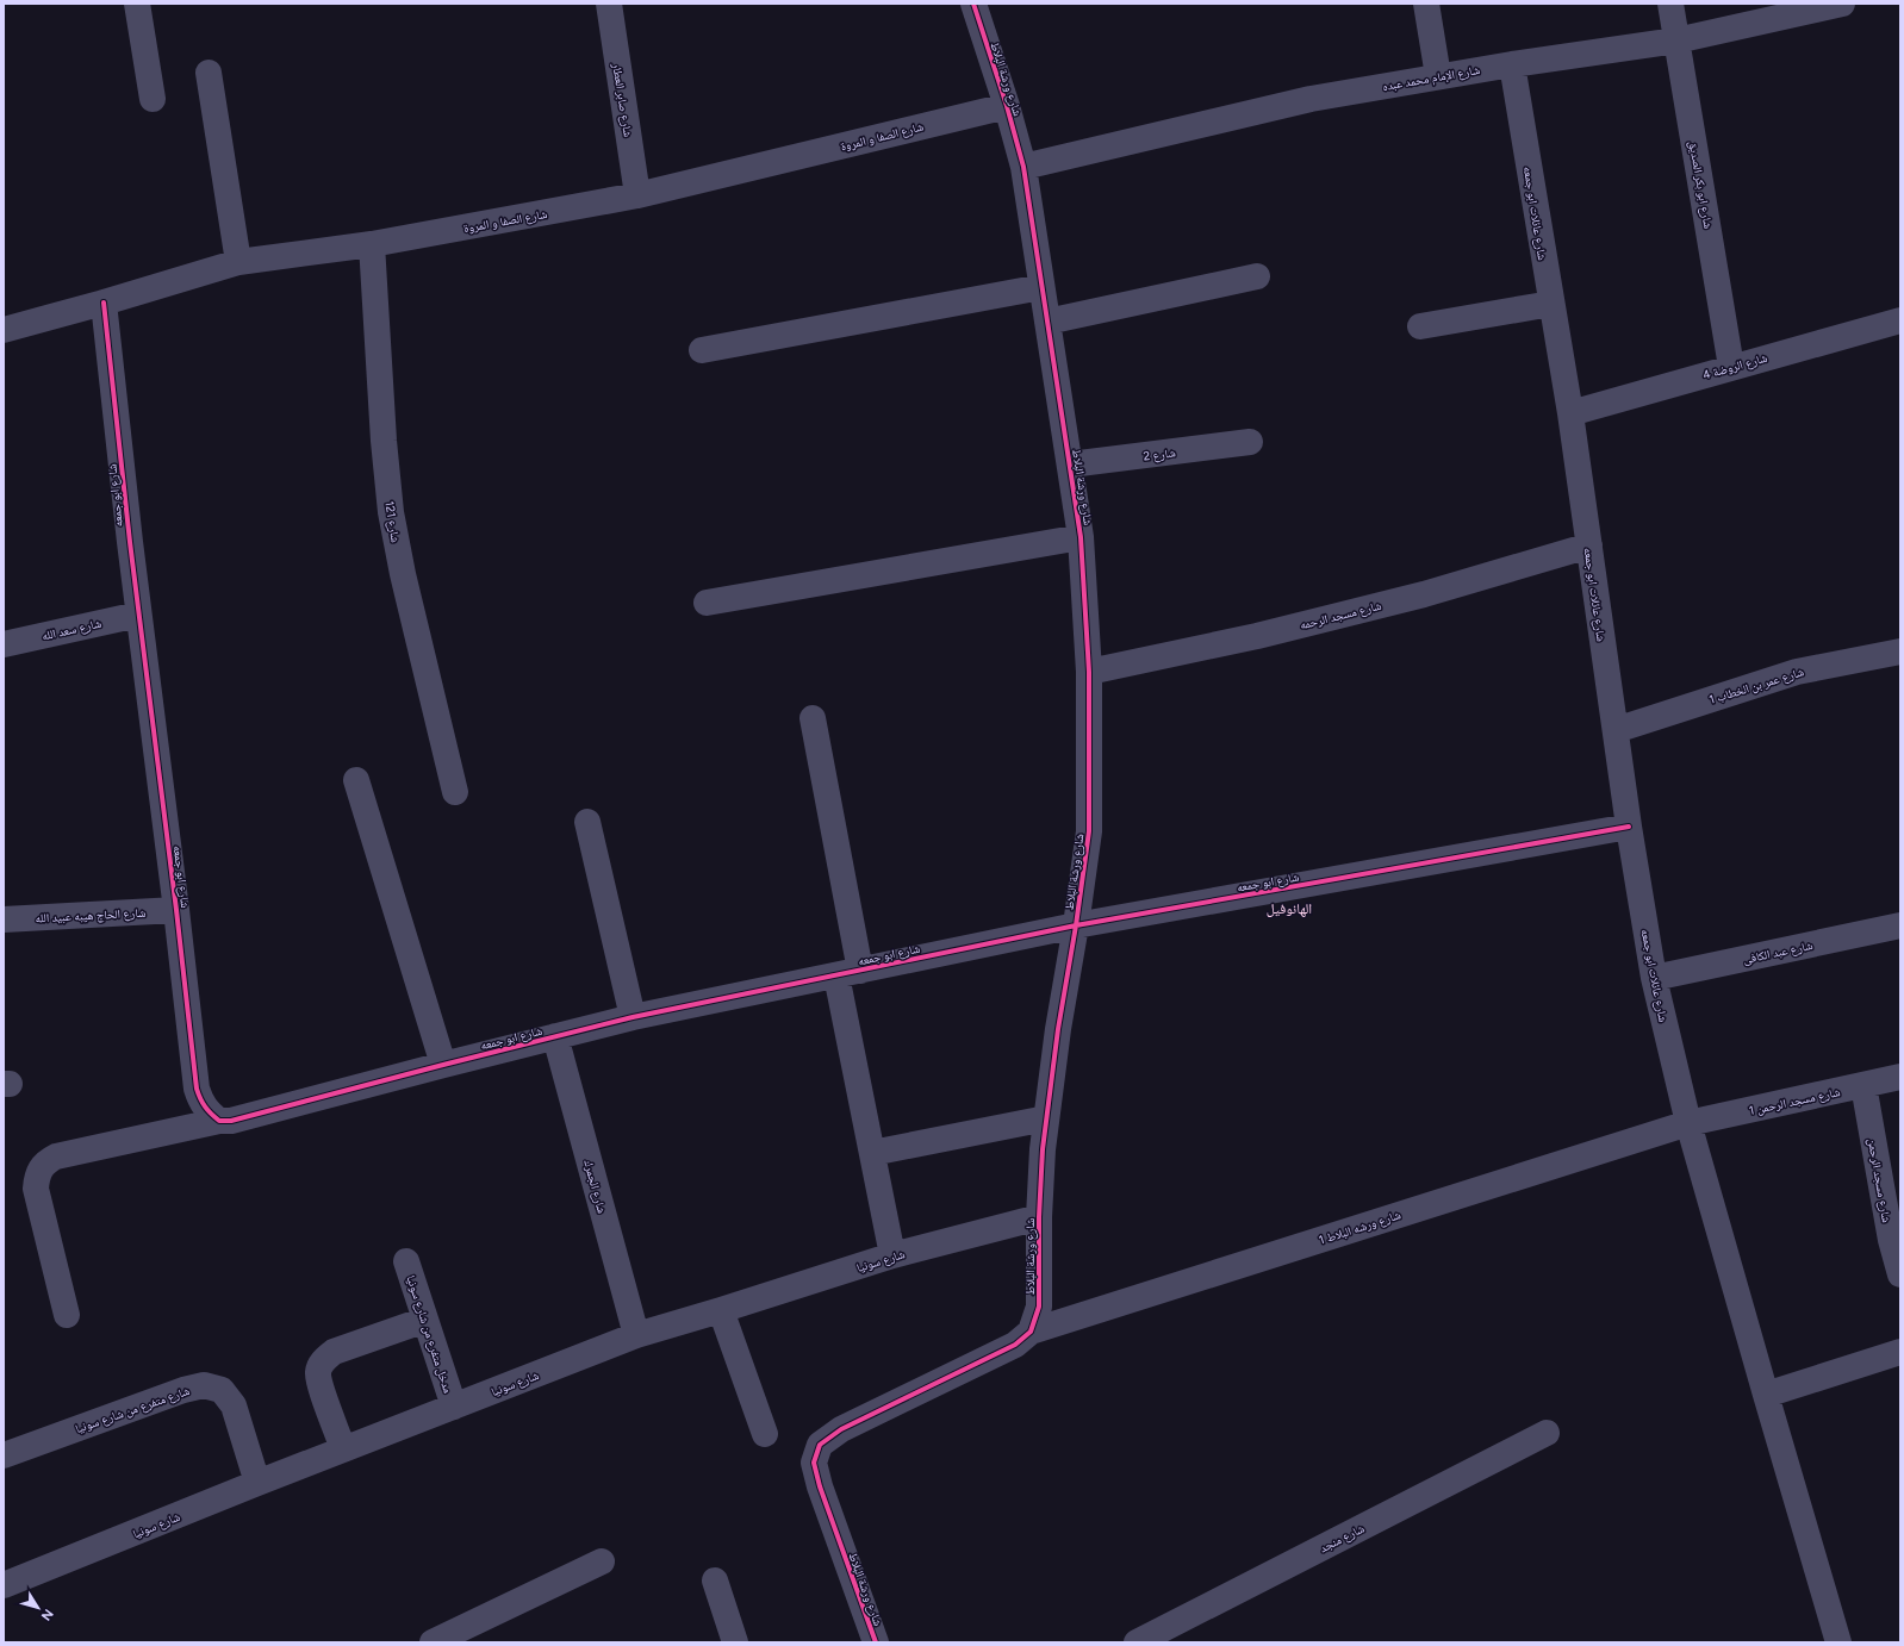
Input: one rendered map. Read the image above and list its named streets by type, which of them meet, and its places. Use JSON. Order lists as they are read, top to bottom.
{
  "streets": {
    "street": [
      "شارع الإمام محمد عبده",
      "شارع ورشة البلاط",
      "شارع صابر العطار",
      "شارع الصفا و المروة",
      "شارع ابو بكر الصديق",
      "شارع عائلات ابو جمعه",
      "شارع الروضة 4",
      "شارع 2",
      "شارع ابو جمعه",
      "شارع 121",
      "شارع مسجد الرحمه",
      "شارع سعد الله",
      "شارع عمر بن الخطاب 1",
      "شارع الحاج هيبه عبيد الله",
      "شارع عبد الكافى",
      "شارع مسجد الرحمن 1",
      "شارع مسجد الرحمن",
      "شارع الجمرك",
      "شارع ورشه البلاط 1",
      "شارع سونيا",
      "مدخل متفرع من شارع سونيا",
      "شارع متفرع من شارع سونيا",
      "شارع منجد"
    ]
  },
  "crossings": [
    ["شارع الإمام محمد عبده", "شارع ورشة البلاط"],
    ["شارع الإمام محمد عبده", "شارع ابو بكر الصديق"],
    ["شارع الإمام محمد عبده", "شارع عائلات ابو جمعه"],
    ["شارع ورشة البلاط", "شارع الصفا و المروة"],
    ["شارع ورشة البلاط", "شارع 2"],
    ["شارع ورشة البلاط", "شارع ابو جمعه"],
    ["شارع ورشة البلاط", "شارع مسجد الرحمه"],
    ["شارع ورشة البلاط", "شارع ورشه البلاط 1"],
    ["شارع ورشة البلاط", "شارع سونيا"],
    ["شارع صابر العطار", "شارع الصفا و المروة"],
    ["شارع الصفا و المروة", "شارع ابو جمعه"],
    ["شارع الصفا و المروة", "شارع 121"],
    ["شارع ابو بكر الصديق", "شارع الروضة 4"],
    ["شارع عائلات ابو جمعه", "شارع الروضة 4"],
    ["شارع عائلات ابو جمعه", "شارع ابو جمعه"],
    ["شارع عائلات ابو جمعه", "شارع مسجد الرحمه"],
    ["شارع عائلات ابو جمعه", "شارع عمر بن الخطاب 1"],
    ["شارع عائلات ابو جمعه", "شارع عبد الكافى"],
    ["شارع عائلات ابو جمعه", "شارع مسجد الرحمن 1"],
    ["شارع عائلات ابو جمعه", "شارع ورشه البلاط 1"],
    ["شارع ابو جمعه", "شارع سعد الله"],
    ["شارع ابو جمعه", "شارع الحاج هيبه عبيد الله"],
    ["شارع ابو جمعه", "شارع الجمرك"],
    ["شارع مسجد الرحمن 1", "شارع مسجد الرحمن"],
    ["شارع مسجد الرحمن 1", "شارع ورشه البلاط 1"],
    ["شارع الجمرك", "شارع سونيا"],
    ["شارع سونيا", "مدخل متفرع من شارع سونيا"],
    ["شارع سونيا", "شارع متفرع من شارع سونيا"]
  ],
  "districts": ["الهانوفيل"],
  "north": "bottom right"
}
